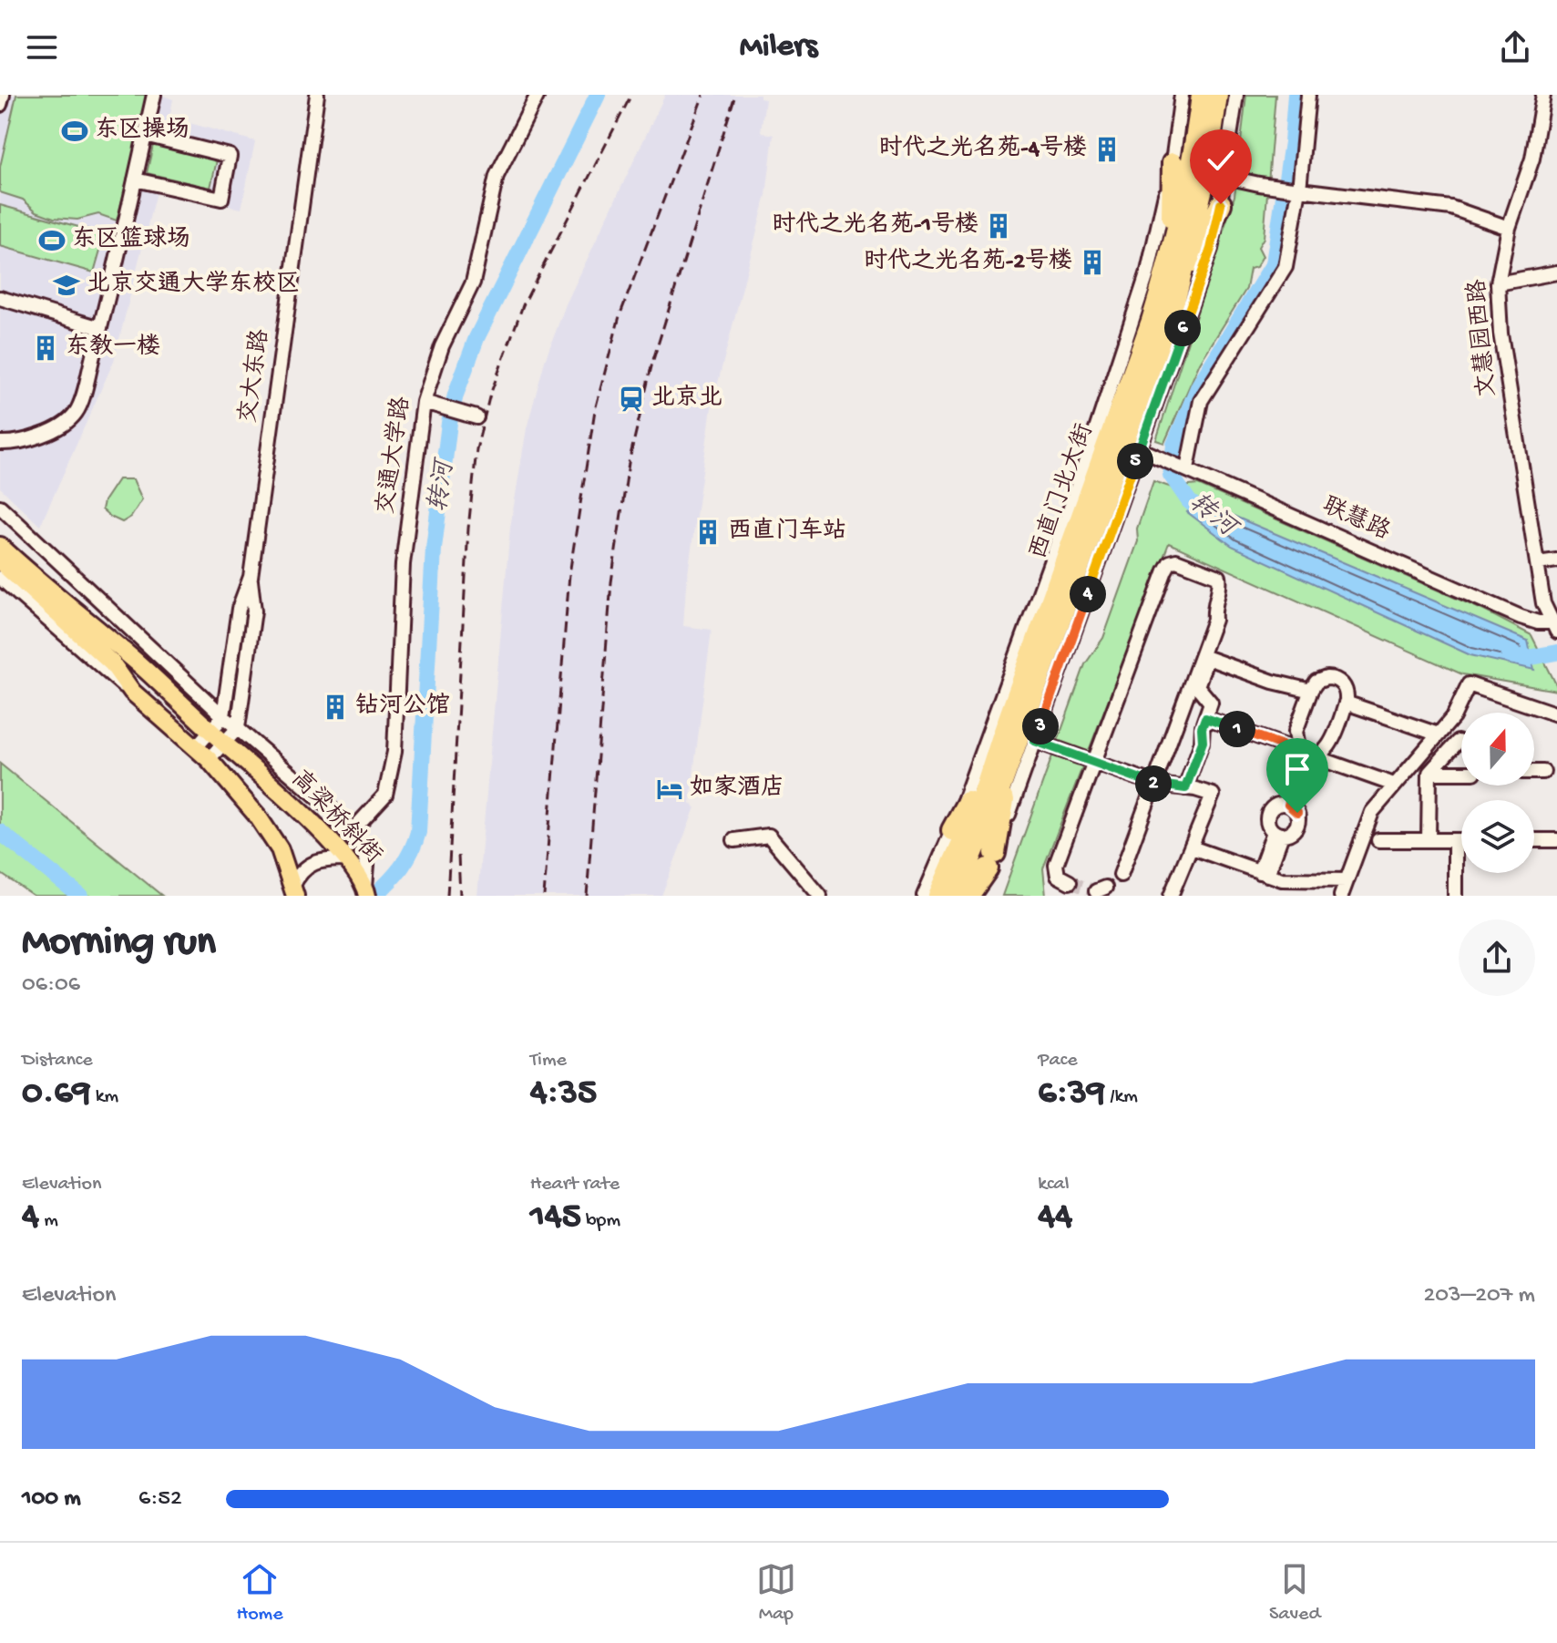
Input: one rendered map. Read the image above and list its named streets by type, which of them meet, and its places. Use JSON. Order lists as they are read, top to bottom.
{
  "streets": {
    "highway": ["西直门北大街"],
    "main road": ["高梁桥斜街"],
    "street": [
      "文慧园西路",
      "交大东路",
      "交通大学路",
      "联慧路"
    ]
  },
  "crossings": [
    ["文慧园西路", "联慧路"],
    ["交大东路", "高梁桥斜街"],
    ["交通大学路", "高梁桥斜街"]
  ],
  "water": ["转河"],
  "places": {
    "sports": ["东区操场", "东区篮球场"],
    "building": [
      "时代之光名苑-4号楼",
      "时代之光名苑-1号楼",
      "时代之光名苑-2号楼",
      "东教一楼",
      "西直门车站",
      "钻河公馆"
    ],
    "school or university": ["北京交通大学东校区"],
    "station": ["北京北"],
    "hotel": ["如家酒店"]
  },
  "north": "top",
  "page": {
    "header": "Milers",
    "pins": [
      "6",
      "5",
      "4",
      "3",
      "1",
      "2"
    ],
    "heading": ["Morning run", "06:06"],
    "stats": [
      ["Distance", "0.69 km"],
      ["Time", "4:35"],
      ["Pace", "6:39 /km"],
      ["Elevation", "4 m"],
      ["Heart rate", "145 bpm"],
      ["kcal", "44"]
    ],
    "chart": ["Elevation", "203–207 m"],
    "list": [
      {
        "name": "100 m",
        "note": "6:52"
      }
    ],
    "tabs": ["Home", "Map", "Saved"]
  }
}
